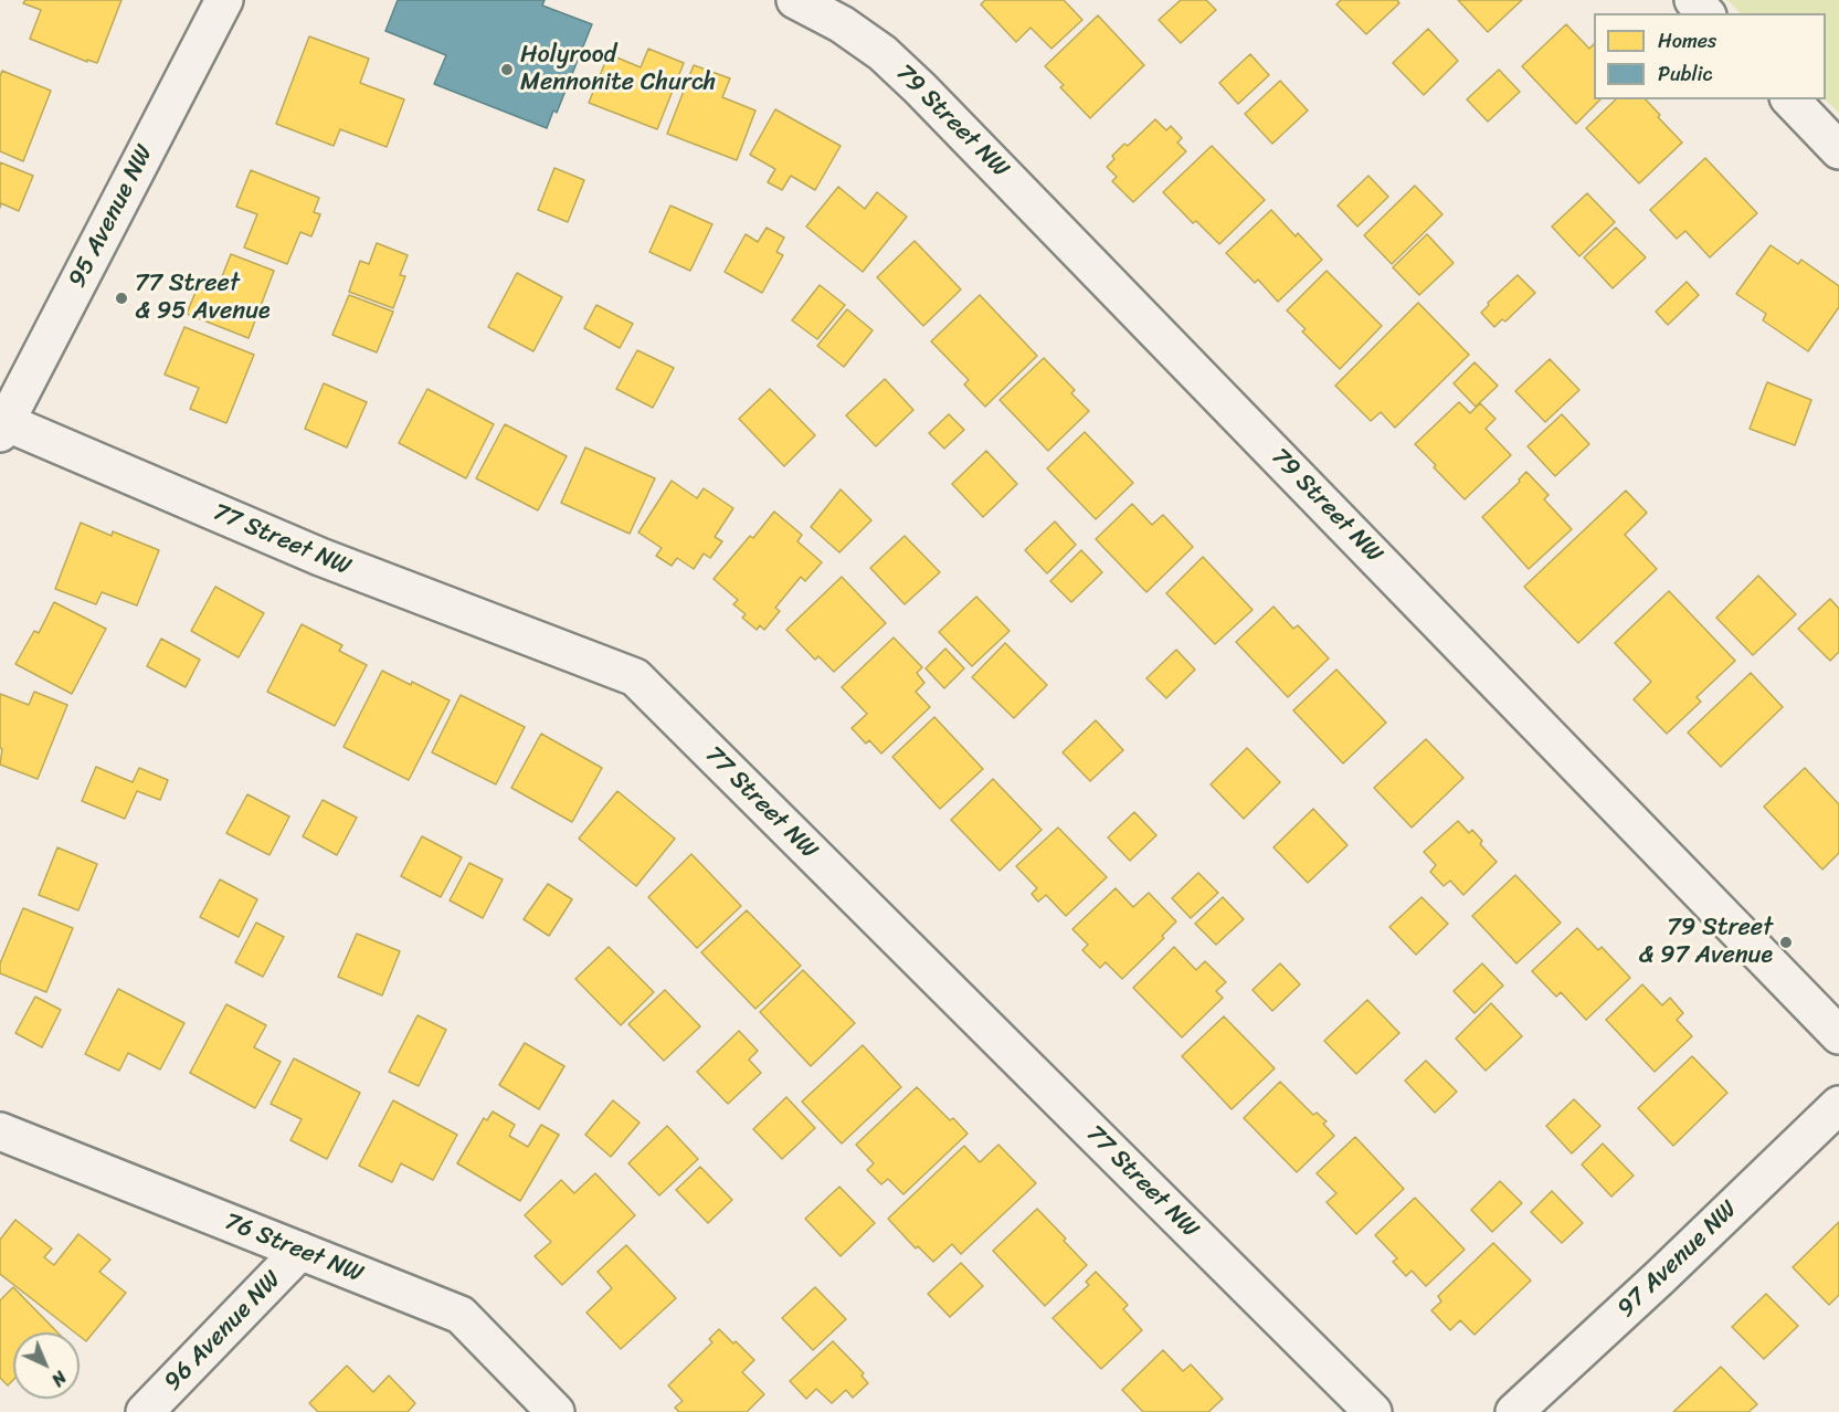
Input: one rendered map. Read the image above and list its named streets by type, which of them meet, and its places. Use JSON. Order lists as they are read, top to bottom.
{
  "streets": {
    "street": [
      "79 Street NW",
      "95 Avenue NW",
      "77 Street NW",
      "76 Street NW",
      "97 Avenue NW",
      "96 Avenue NW"
    ]
  },
  "crossings": [
    ["95 Avenue NW", "77 Street NW"],
    ["76 Street NW", "96 Avenue NW"]
  ],
  "places": ["Holyrood Mennonite Church", "77 Street & 95 Avenue", "79 Street & 97 Avenue"],
  "legend": ["Homes", "Public"],
  "north": "bottom right"
}
